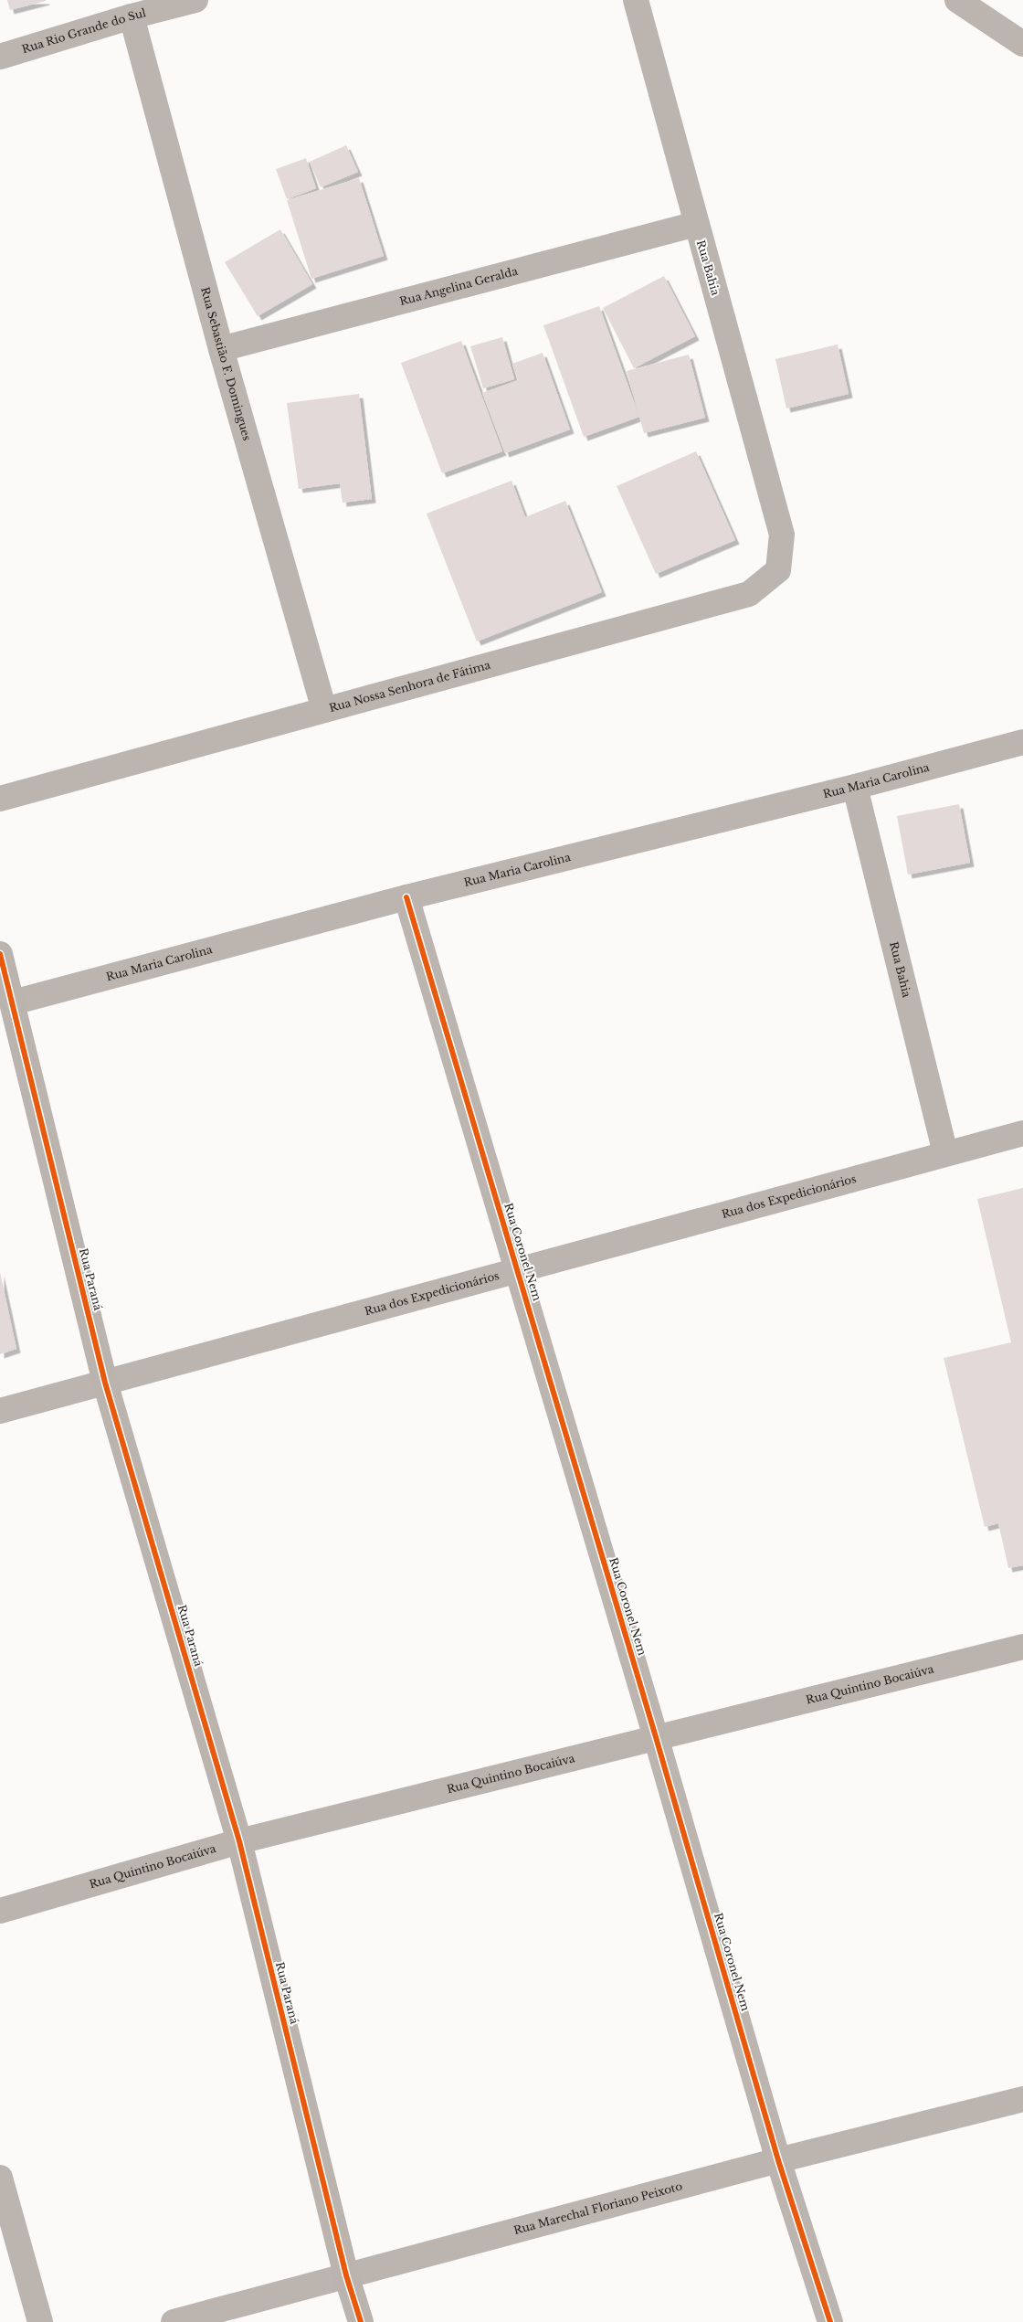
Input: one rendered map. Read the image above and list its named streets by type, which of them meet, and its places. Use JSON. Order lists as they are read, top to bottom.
{
  "streets": {
    "street": [
      "Rua Rio Grande do Sul",
      "Rua Bahia",
      "Rua Angelina Geralda",
      "Rua Sebastião F. Domingues",
      "Rua Nossa Senhora de Fátima",
      "Rua Maria Carolina",
      "Rua dos Expedicionários",
      "Rua Coronel Nem",
      "Rua Paraná",
      "Rua Quintino Bocaiúva",
      "Rua Marechal Floriano Peixoto"
    ]
  },
  "crossings": [
    ["Rua Rio Grande do Sul", "Rua Sebastião F. Domingues"],
    ["Rua Bahia", "Rua Angelina Geralda"],
    ["Rua Bahia", "Rua Nossa Senhora de Fátima"],
    ["Rua Bahia", "Rua Maria Carolina"],
    ["Rua Bahia", "Rua dos Expedicionários"],
    ["Rua Angelina Geralda", "Rua Sebastião F. Domingues"],
    ["Rua Sebastião F. Domingues", "Rua Nossa Senhora de Fátima"],
    ["Rua Maria Carolina", "Rua Coronel Nem"],
    ["Rua Maria Carolina", "Rua Paraná"],
    ["Rua dos Expedicionários", "Rua Coronel Nem"],
    ["Rua dos Expedicionários", "Rua Paraná"],
    ["Rua Coronel Nem", "Rua Quintino Bocaiúva"],
    ["Rua Coronel Nem", "Rua Marechal Floriano Peixoto"],
    ["Rua Paraná", "Rua Quintino Bocaiúva"],
    ["Rua Paraná", "Rua Marechal Floriano Peixoto"]
  ]
}
